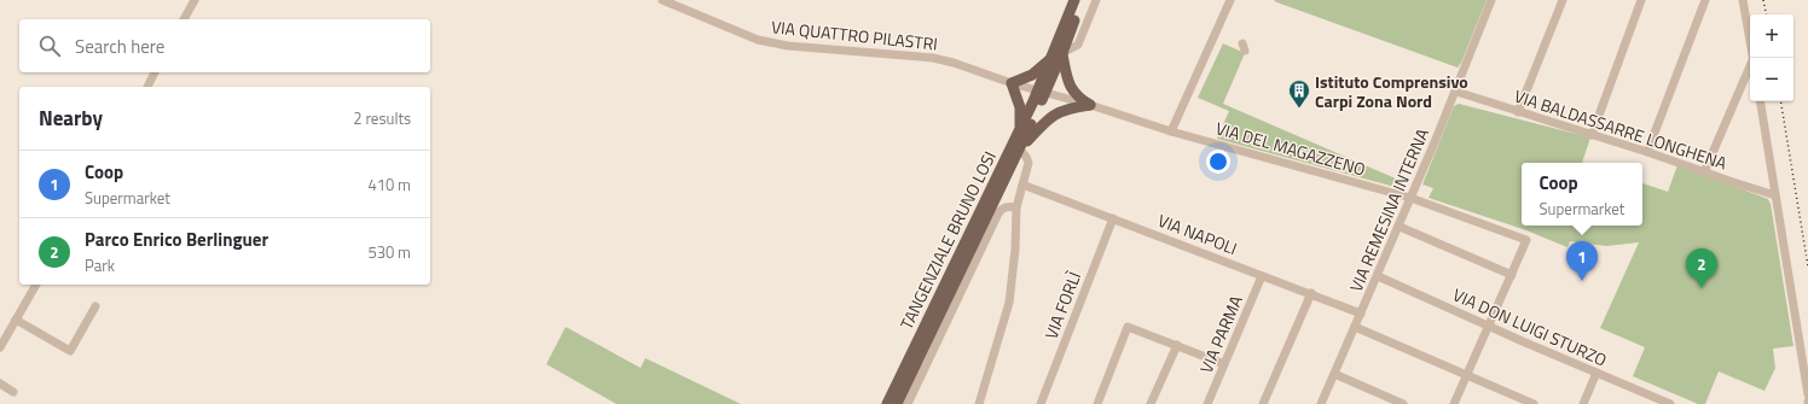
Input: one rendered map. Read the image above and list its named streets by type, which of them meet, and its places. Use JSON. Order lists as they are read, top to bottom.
{
  "streets": {
    "main road": ["TANGENZIALE BRUNO LOSI"],
    "street": [
      "VIA QUATTRO PILASTRI",
      "VIA BALDASSARRE LONGHENA",
      "VIA DEL MAGAZZENO",
      "VIA REMESINA INTERNA",
      "VIA NAPOLI",
      "VIA FORLÌ",
      "VIA DON LUIGI STURZO",
      "VIA PARMA"
    ]
  },
  "crossings": [
    ["VIA QUATTRO PILASTRI", "VIA DEL MAGAZZENO"],
    ["VIA QUATTRO PILASTRI", "TANGENZIALE BRUNO LOSI"],
    ["VIA BALDASSARRE LONGHENA", "VIA REMESINA INTERNA"],
    ["VIA DEL MAGAZZENO", "VIA REMESINA INTERNA"],
    ["VIA DEL MAGAZZENO", "TANGENZIALE BRUNO LOSI"],
    ["VIA REMESINA INTERNA", "VIA NAPOLI"],
    ["VIA REMESINA INTERNA", "VIA DON LUIGI STURZO"],
    ["VIA NAPOLI", "VIA FORLÌ"],
    ["VIA NAPOLI", "VIA PARMA"]
  ],
  "places": {
    "building": ["Istituto Comprensivo Carpi Zona Nord"]
  },
  "page": {
    "map_buttons": ["+", "−"],
    "search": "Search here",
    "heading": ["Nearby", "2 results"],
    "list": [
      {
        "mark": "1",
        "name": "Coop",
        "note": "Supermarket",
        "value": "410 m"
      },
      {
        "mark": "2",
        "name": "Parco Enrico Berlinguer",
        "note": "Park",
        "value": "530 m"
      }
    ],
    "popup": ["Coop", "Supermarket"],
    "pins": ["1", "2"]
  }
}
